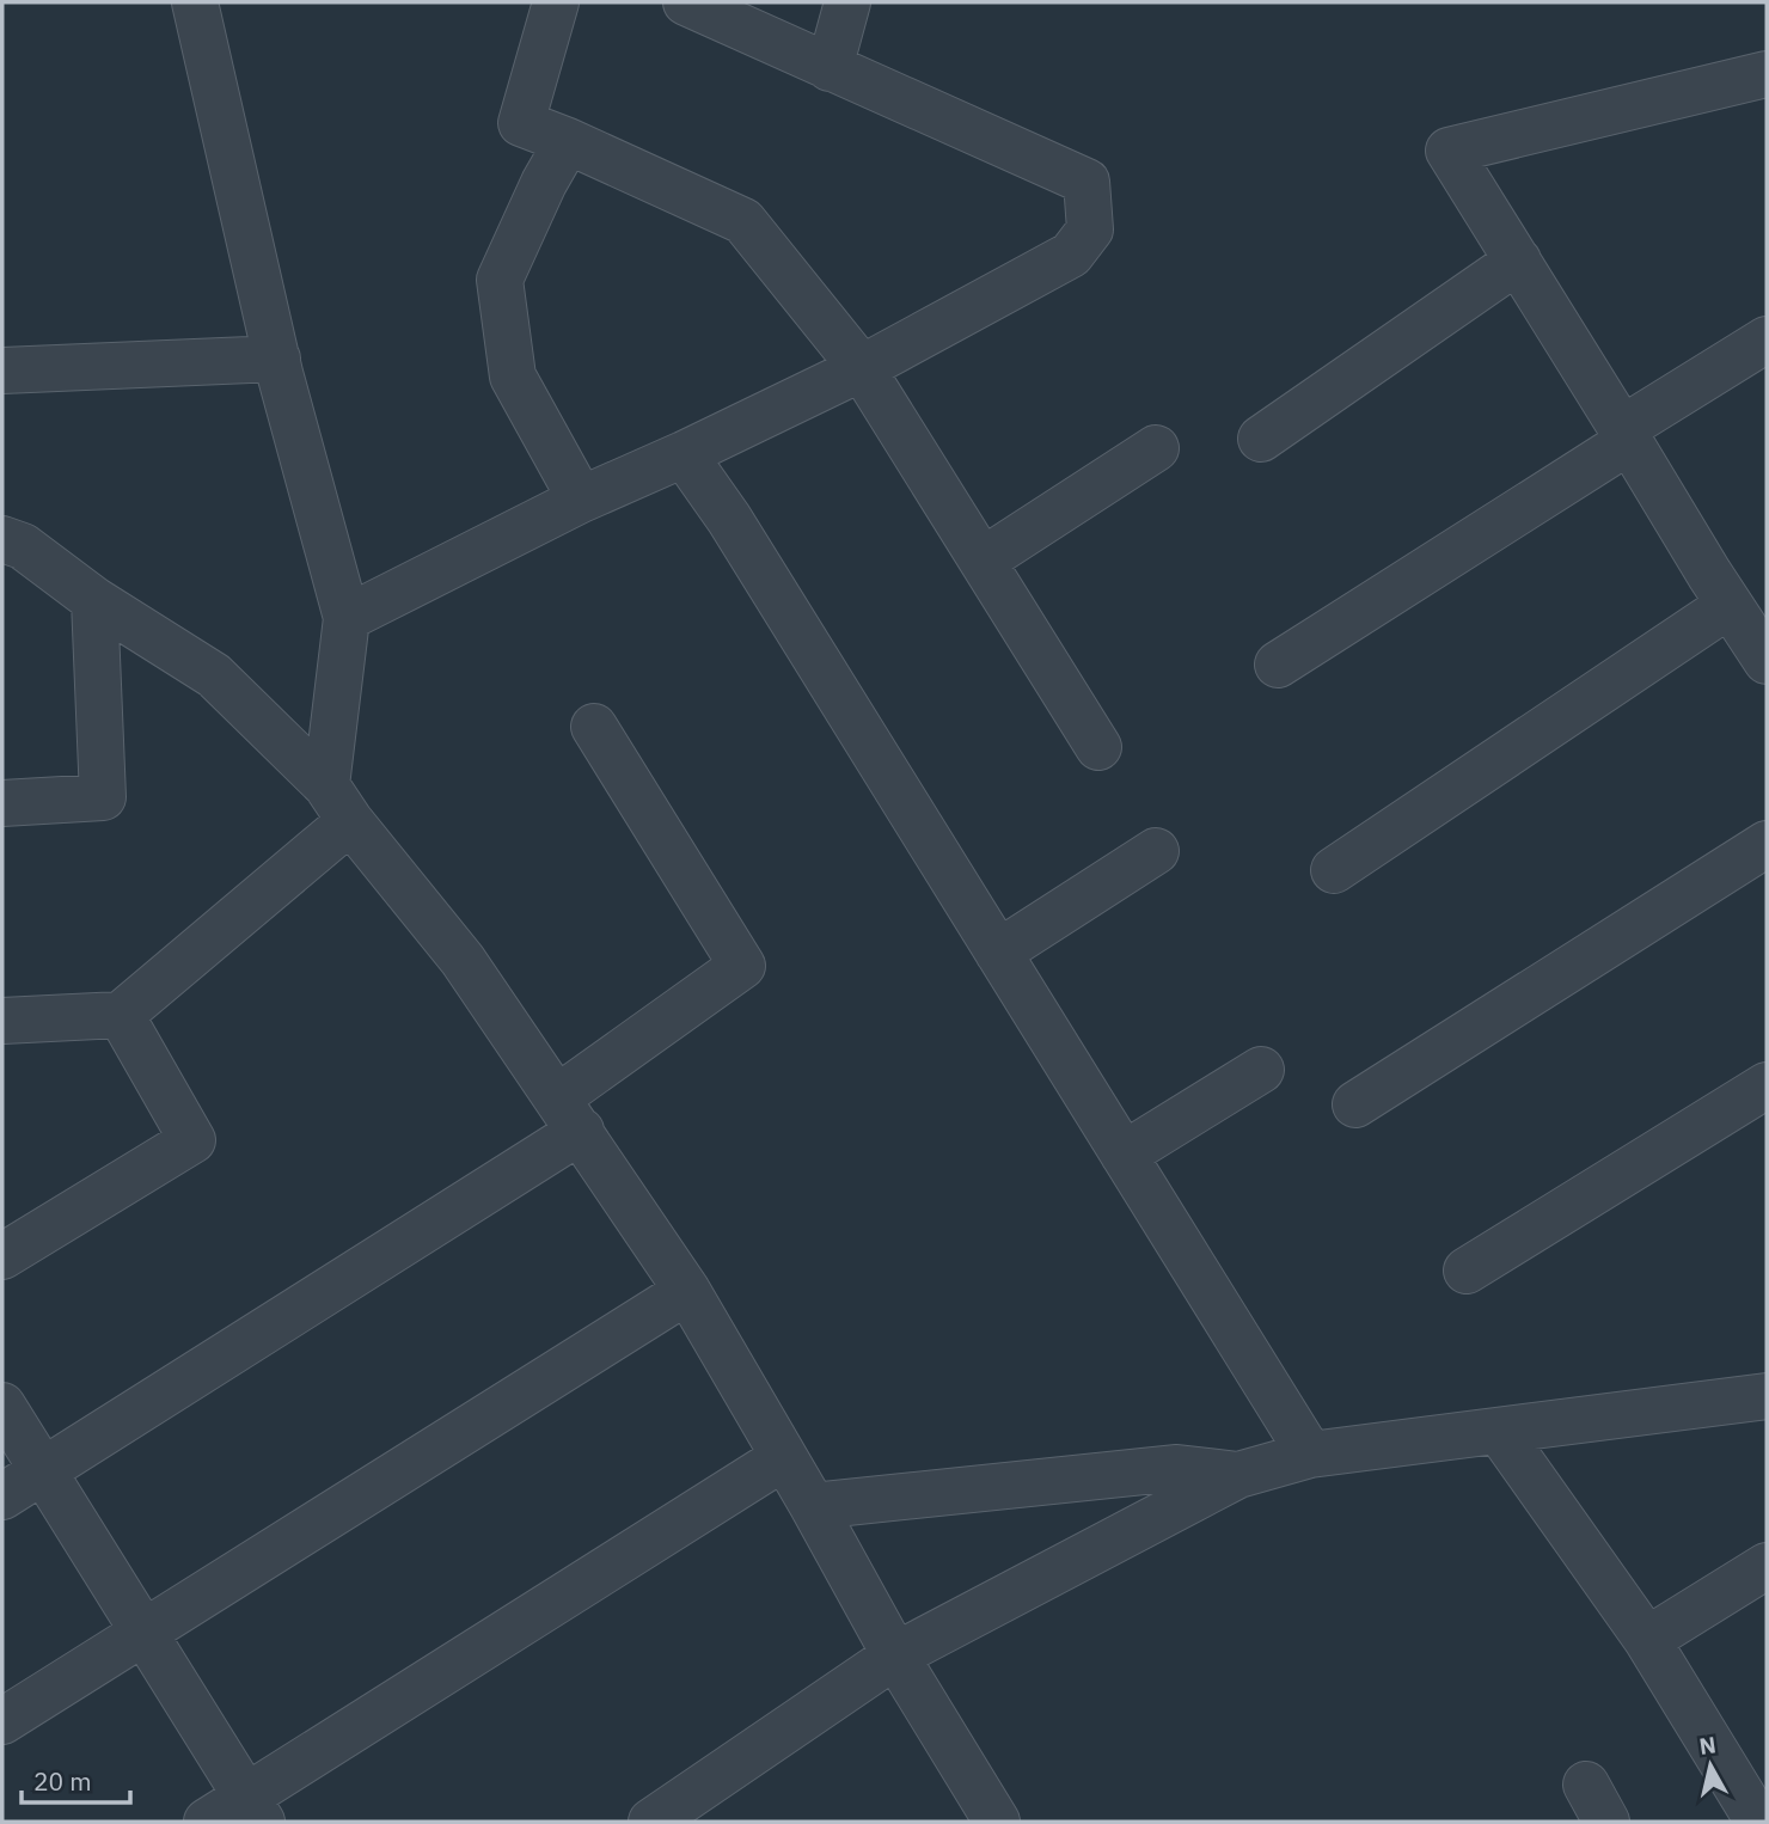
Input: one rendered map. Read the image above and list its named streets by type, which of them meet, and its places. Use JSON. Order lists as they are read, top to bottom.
{
  "scale_bar": "20 m",
  "north": "top"
}
